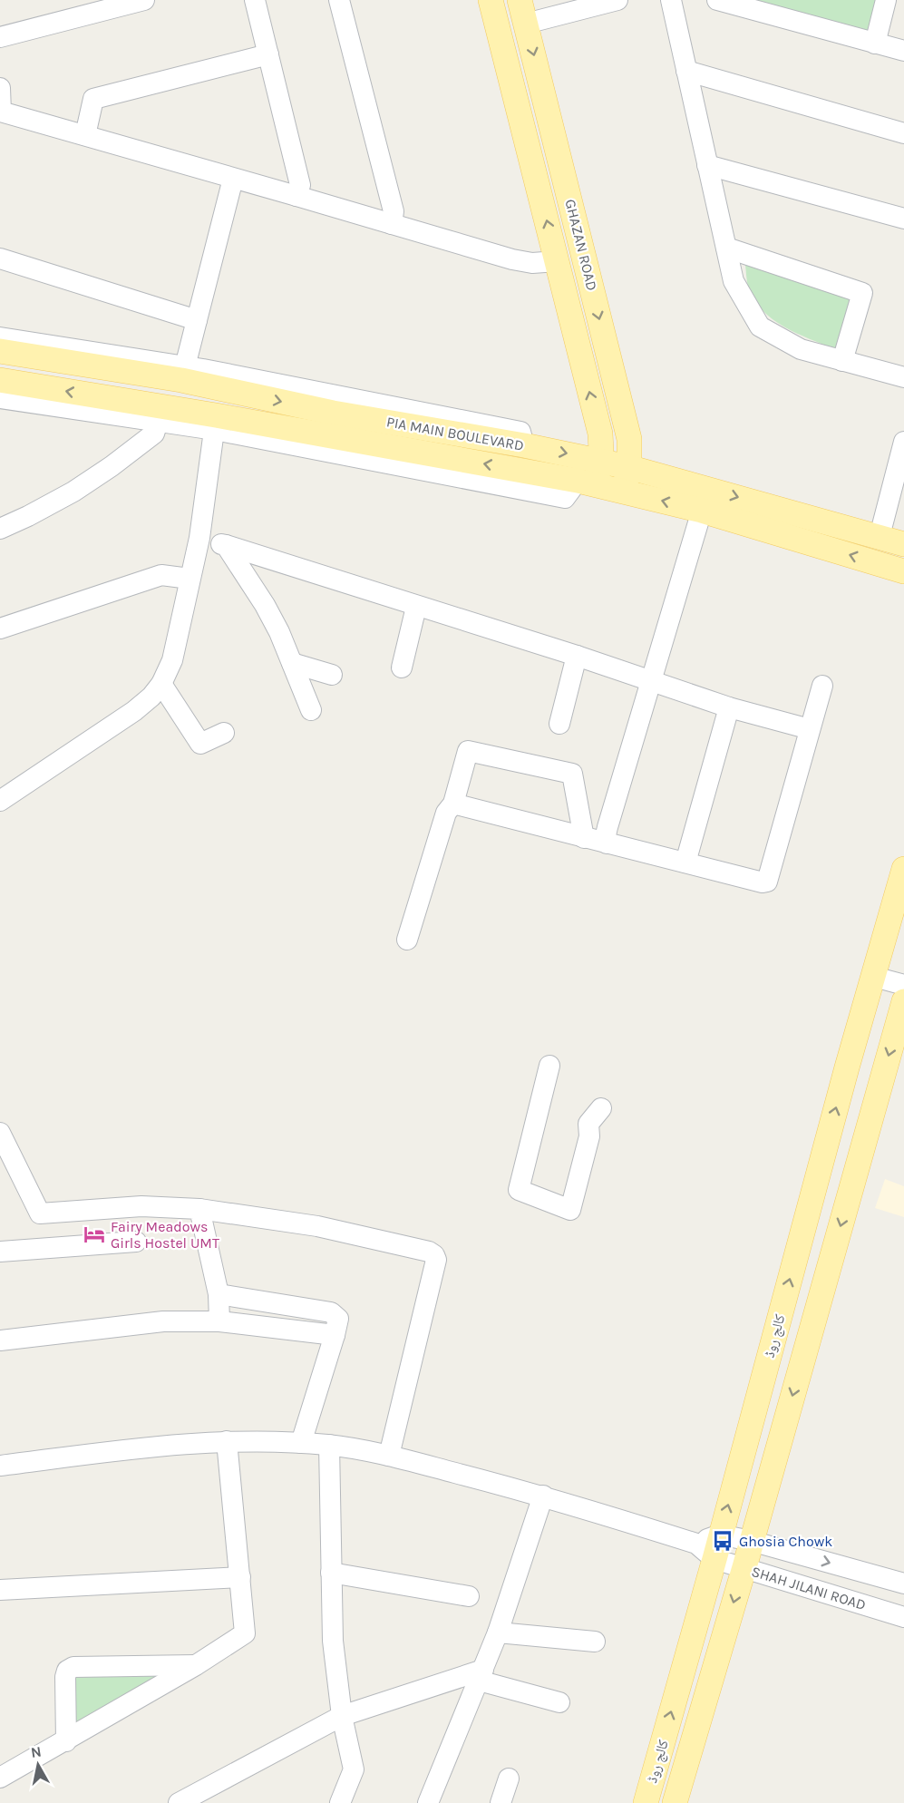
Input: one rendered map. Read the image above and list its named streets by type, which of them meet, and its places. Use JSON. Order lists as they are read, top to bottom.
{
  "streets": {
    "main road": ["GHAZAN ROAD", "PIA MAIN BOULEVARD", "کالج روڈ"],
    "street": ["SHAH JILANI ROAD"]
  },
  "crossings": [
    ["GHAZAN ROAD", "PIA MAIN BOULEVARD"],
    ["کالج روڈ", "SHAH JILANI ROAD"]
  ],
  "places": {
    "hotel": ["Fairy Meadows Girls Hostel UMT"],
    "bus stop": ["Ghosia Chowk"]
  },
  "north": "top"
}
